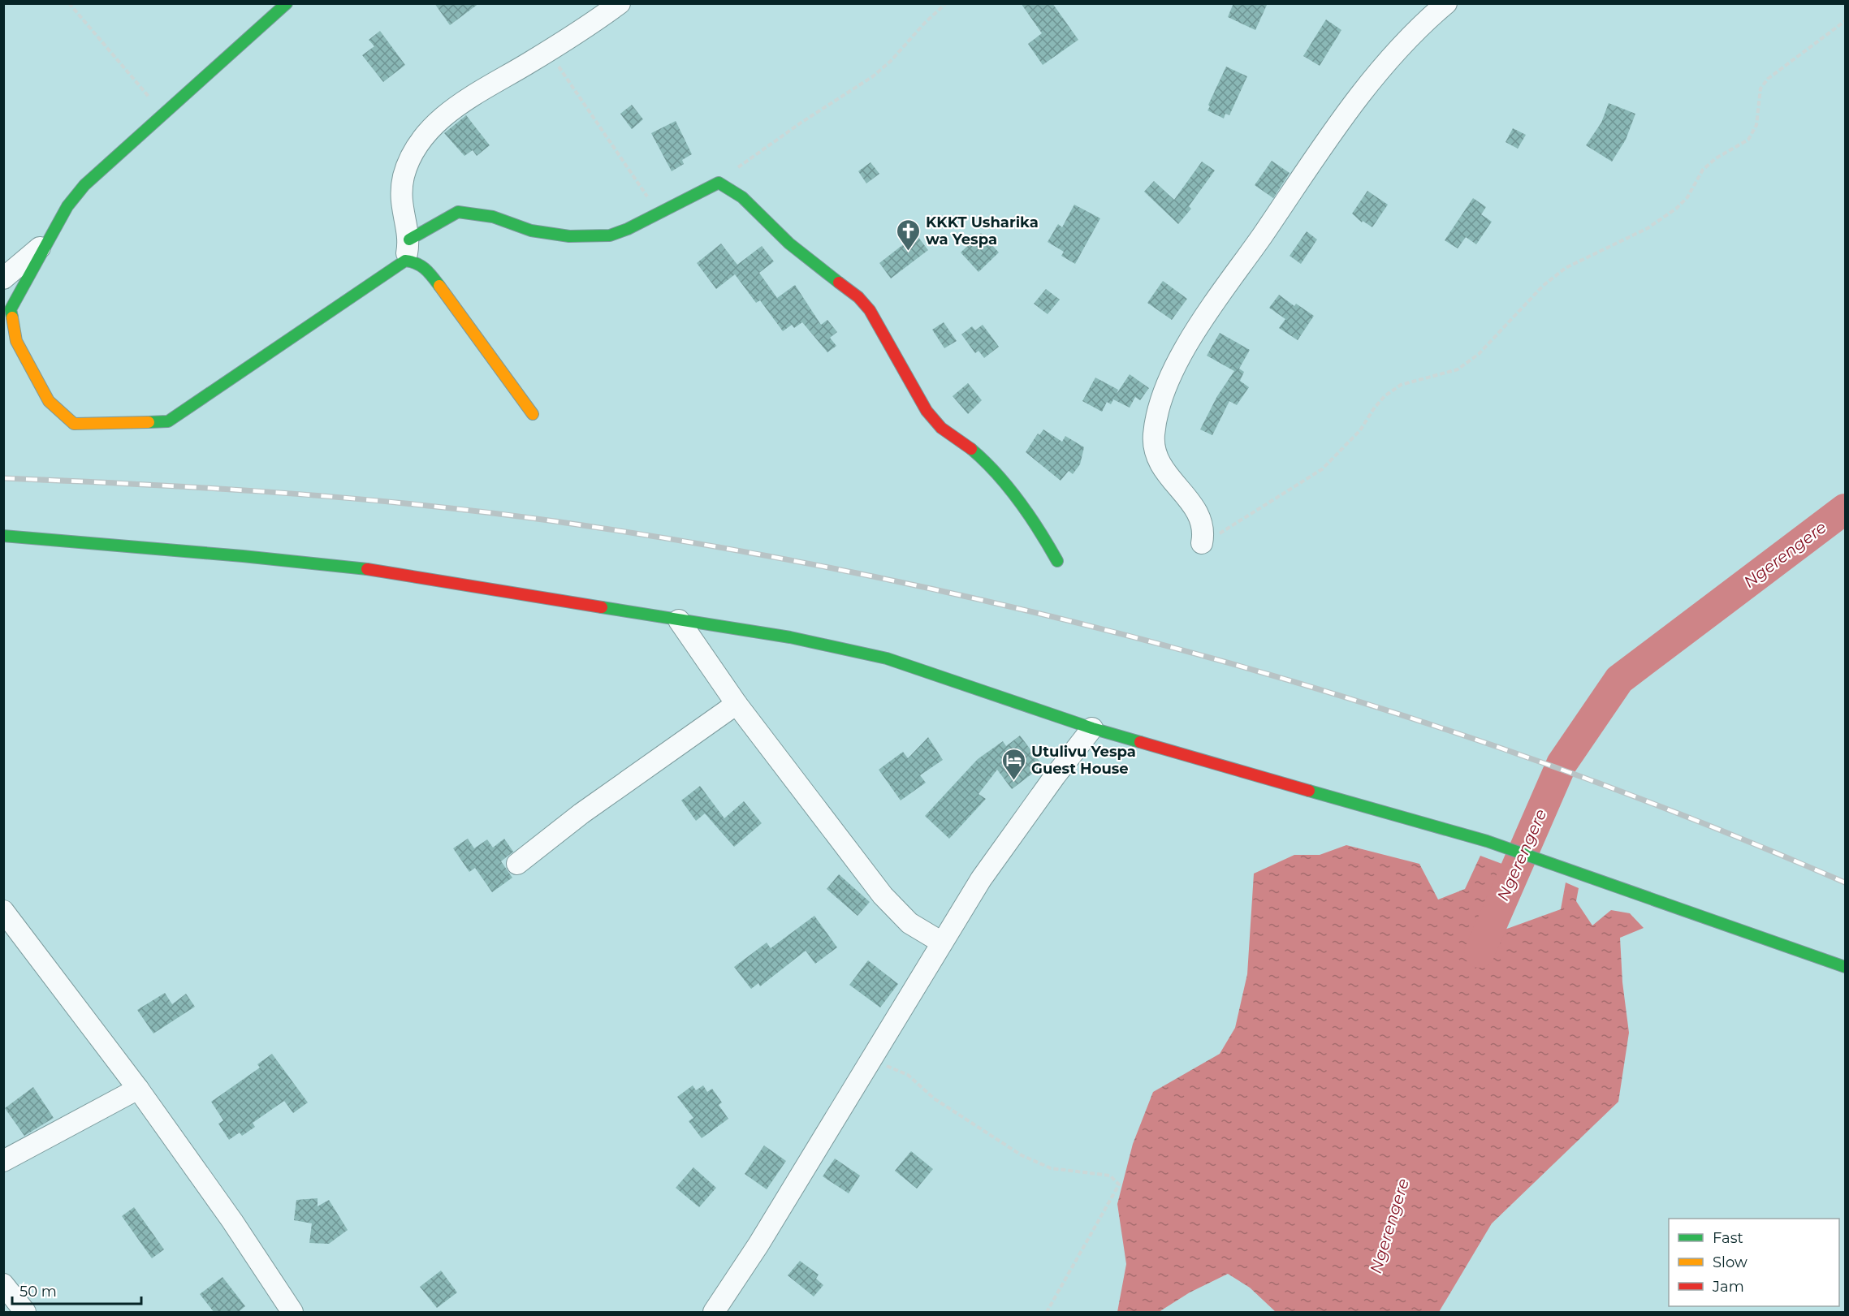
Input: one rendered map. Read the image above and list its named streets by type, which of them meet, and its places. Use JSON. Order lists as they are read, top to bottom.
{
  "water": ["Ngerengere"],
  "places": {
    "church": ["KKKT Usharika wa Yespa"],
    "hotel": ["Utulivu Yespa Guest House"]
  },
  "legend": ["Fast", "Slow", "Jam"],
  "scale_bar": "50 m"
}
